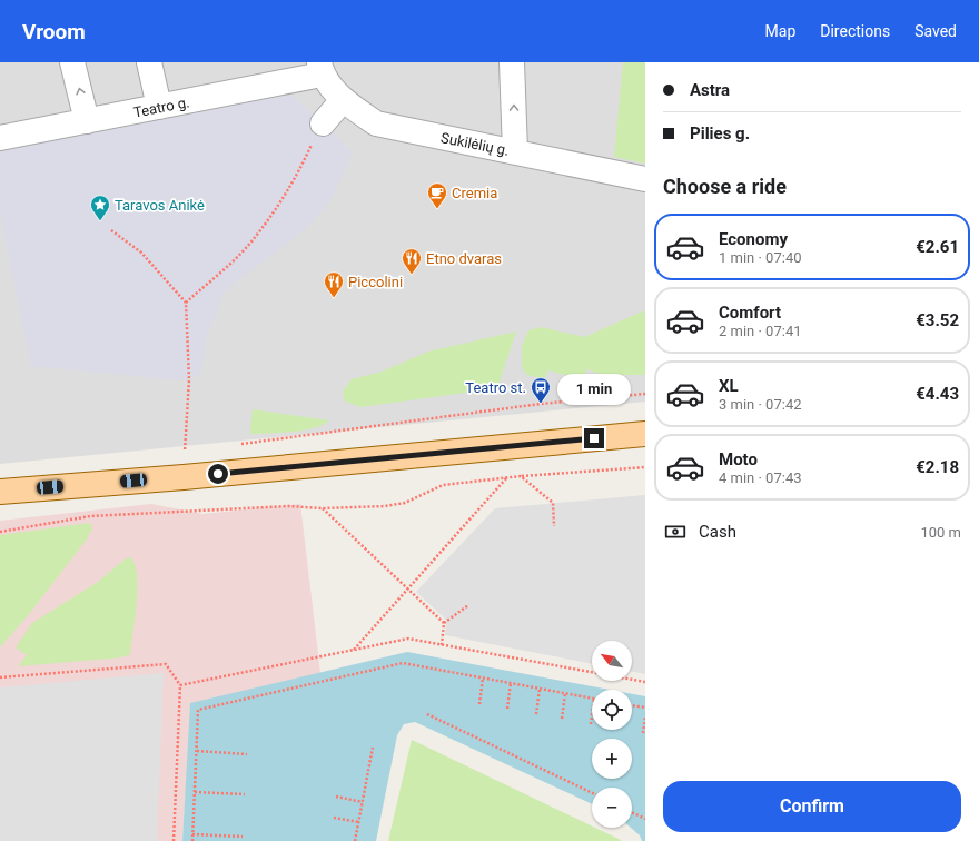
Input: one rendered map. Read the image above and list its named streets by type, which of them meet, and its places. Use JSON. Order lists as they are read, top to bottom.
{
  "streets": {
    "street": ["Teatro g.", "Sukilėlių g."]
  },
  "crossings": [
    ["Teatro g.", "Sukilėlių g."]
  ],
  "places": {
    "cafe": ["Cremia"],
    "place": ["Taravos Anikė"],
    "restaurant": ["Etno dvaras", "Piccolini"],
    "bus stop": ["Teatro st."]
  },
  "north": "top left",
  "page": {
    "header": "Vroom",
    "nav": ["Map", "Directions", "Saved"],
    "banner": ["Astra", "Pilies g."],
    "heading": "Choose a ride",
    "list": [
      {
        "name": "Economy",
        "note": "1 min · 07:40",
        "value": "€2.61"
      },
      {
        "name": "Comfort",
        "note": "2 min · 07:41",
        "value": "€3.52"
      },
      {
        "name": "XL",
        "note": "3 min · 07:42",
        "value": "€4.43"
      },
      {
        "name": "Moto",
        "note": "4 min · 07:43",
        "value": "€2.18"
      }
    ],
    "bubble": "1 min",
    "pay": ["Cash", "100 m"],
    "map_buttons": ["+", "−"],
    "buttons": "Confirm"
  }
}
